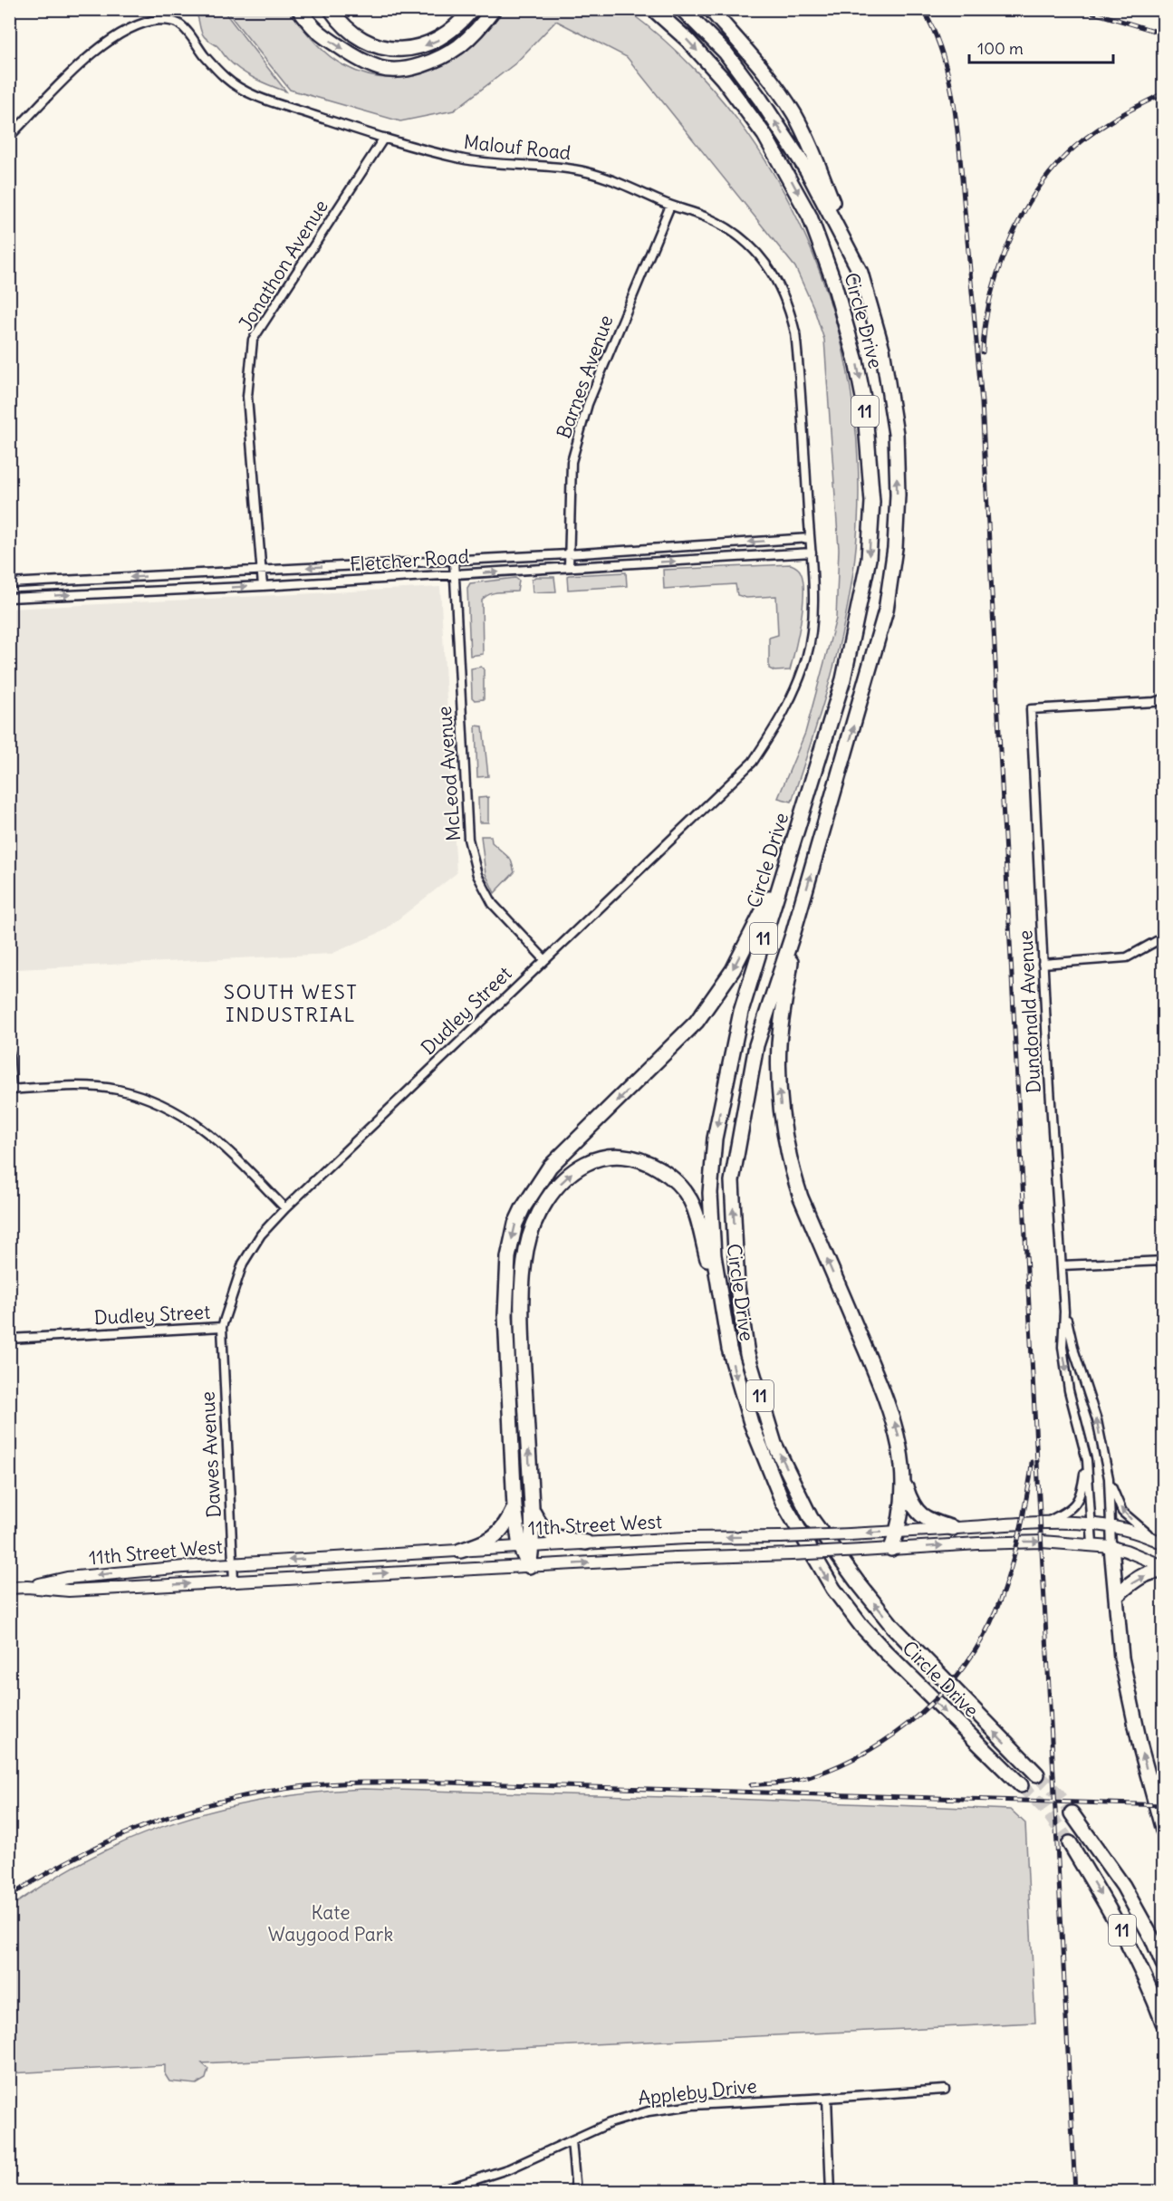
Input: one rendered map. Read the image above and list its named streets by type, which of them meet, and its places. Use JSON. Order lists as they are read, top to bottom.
{
  "streets": {
    "highway": ["Circle Drive", "11"],
    "main road": ["11th Street West"],
    "street": [
      "Malouf Road",
      "Jonathon Avenue",
      "Barnes Avenue",
      "Fletcher Road",
      "McLeod Avenue",
      "Dudley Street",
      "Dundonald Avenue",
      "Dawes Avenue",
      "Appleby Drive"
    ]
  },
  "crossings": [
    ["Malouf Road", "Jonathon Avenue"],
    ["Malouf Road", "Barnes Avenue"],
    ["Malouf Road", "Fletcher Road"],
    ["Malouf Road", "Dudley Street"],
    ["Jonathon Avenue", "Fletcher Road"],
    ["Barnes Avenue", "Fletcher Road"],
    ["Fletcher Road", "McLeod Avenue"],
    ["Fletcher Road", "Dudley Street"],
    ["McLeod Avenue", "Dudley Street"],
    ["Dudley Street", "Dawes Avenue"],
    ["Dundonald Avenue", "11th Street West"],
    ["Dawes Avenue", "11th Street West"]
  ],
  "districts": ["SOUTH WEST INDUSTRIAL"],
  "parks": ["Kate Waygood Park"],
  "scale_bar": "100 m"
}
